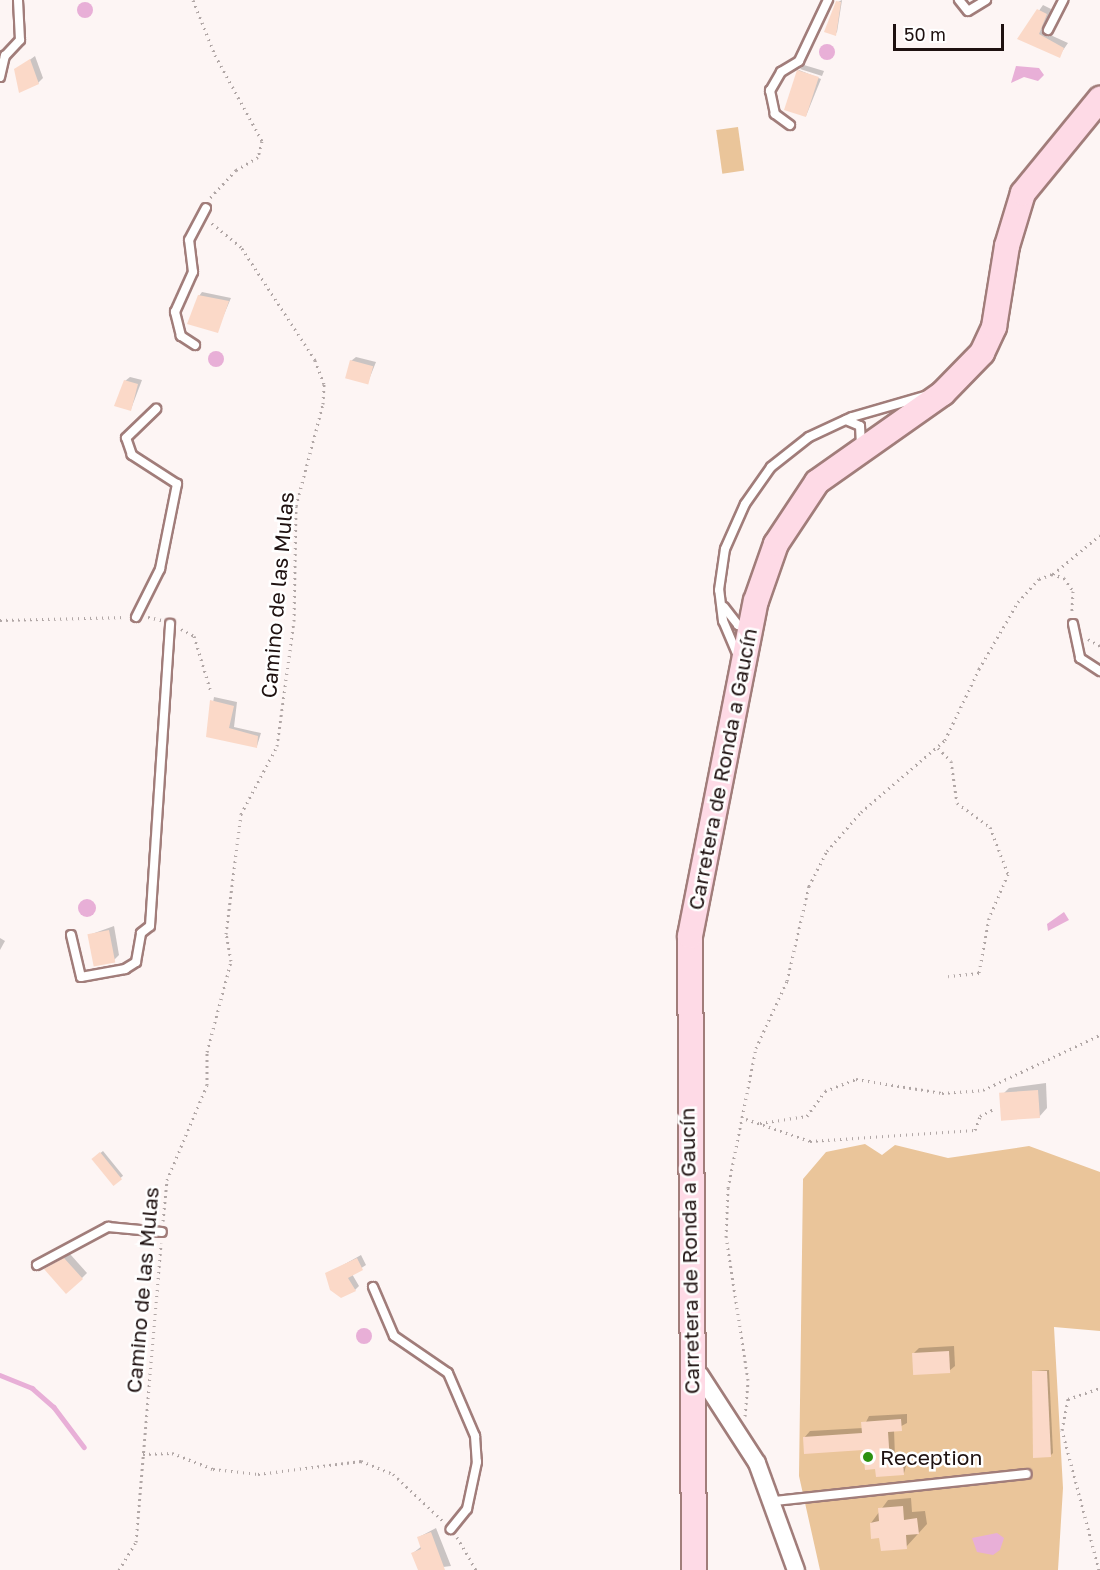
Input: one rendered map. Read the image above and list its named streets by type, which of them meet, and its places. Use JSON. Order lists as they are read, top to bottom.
{
  "streets": {
    "main road": ["Carretera de Ronda a Gaucín"],
    "path": ["Camino de las Mulas"]
  },
  "places": ["Reception"],
  "scale_bar": "50 m"
}
